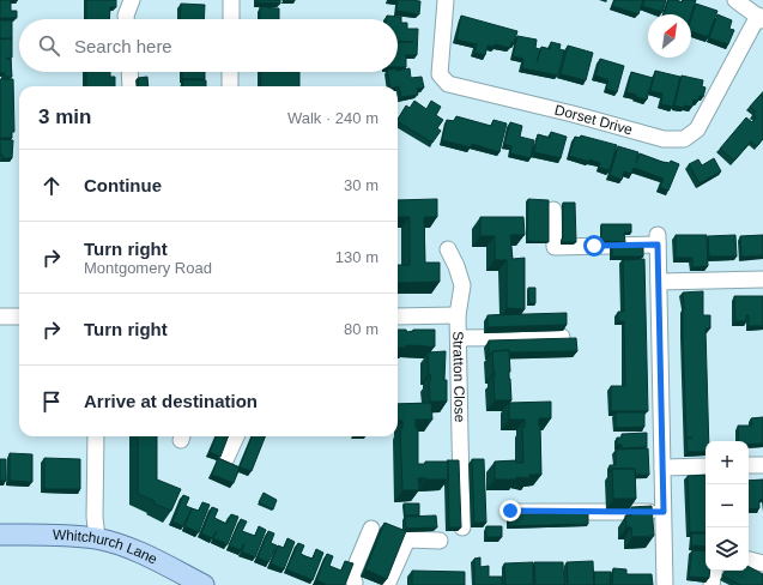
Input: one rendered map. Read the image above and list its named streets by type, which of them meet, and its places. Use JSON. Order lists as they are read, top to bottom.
{
  "streets": {
    "main road": ["Whitchurch Lane"],
    "street": ["Dorset Drive", "Stratton Close"]
  },
  "north": "top right",
  "page": {
    "search": "Search here",
    "heading": ["3 min", "Walk · 240 m"],
    "list": [
      ["Continue", "30 m"],
      ["Turn right", "Montgomery Road", "130 m"],
      ["Turn right", "80 m"],
      "Arrive at destination"
    ],
    "map_buttons": ["+", "−"]
  }
}
